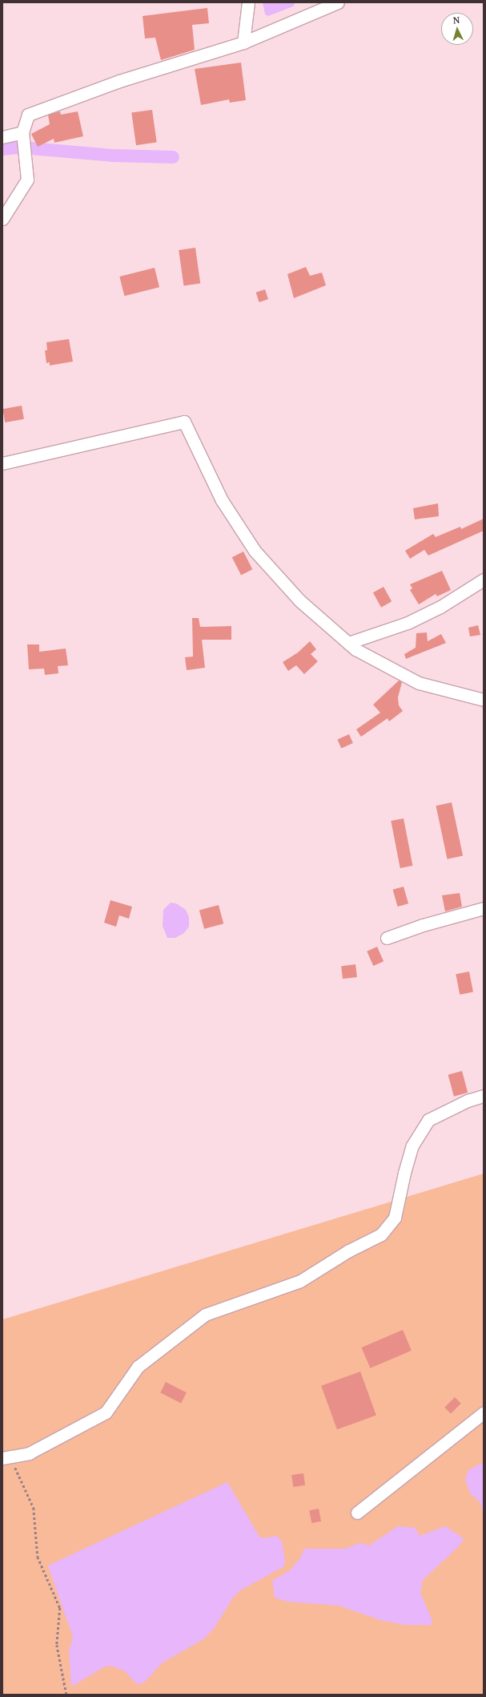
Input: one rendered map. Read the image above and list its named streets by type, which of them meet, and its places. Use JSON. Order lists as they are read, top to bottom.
{
  "north": "top"
}
